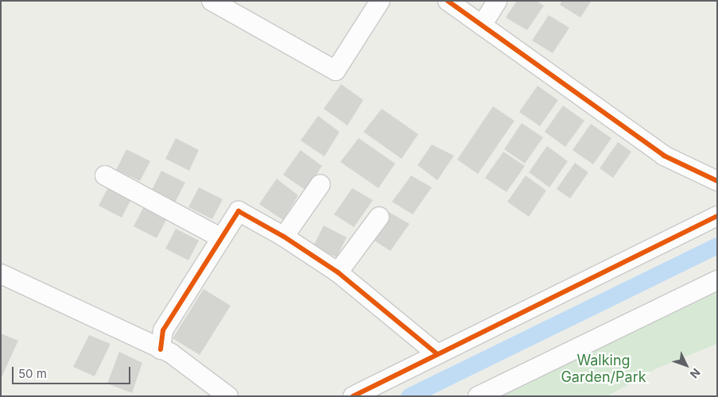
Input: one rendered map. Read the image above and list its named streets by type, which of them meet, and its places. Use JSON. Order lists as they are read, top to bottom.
{
  "parks": ["Walking Garden/Park"],
  "scale_bar": "50 m",
  "north": "bottom right"
}
